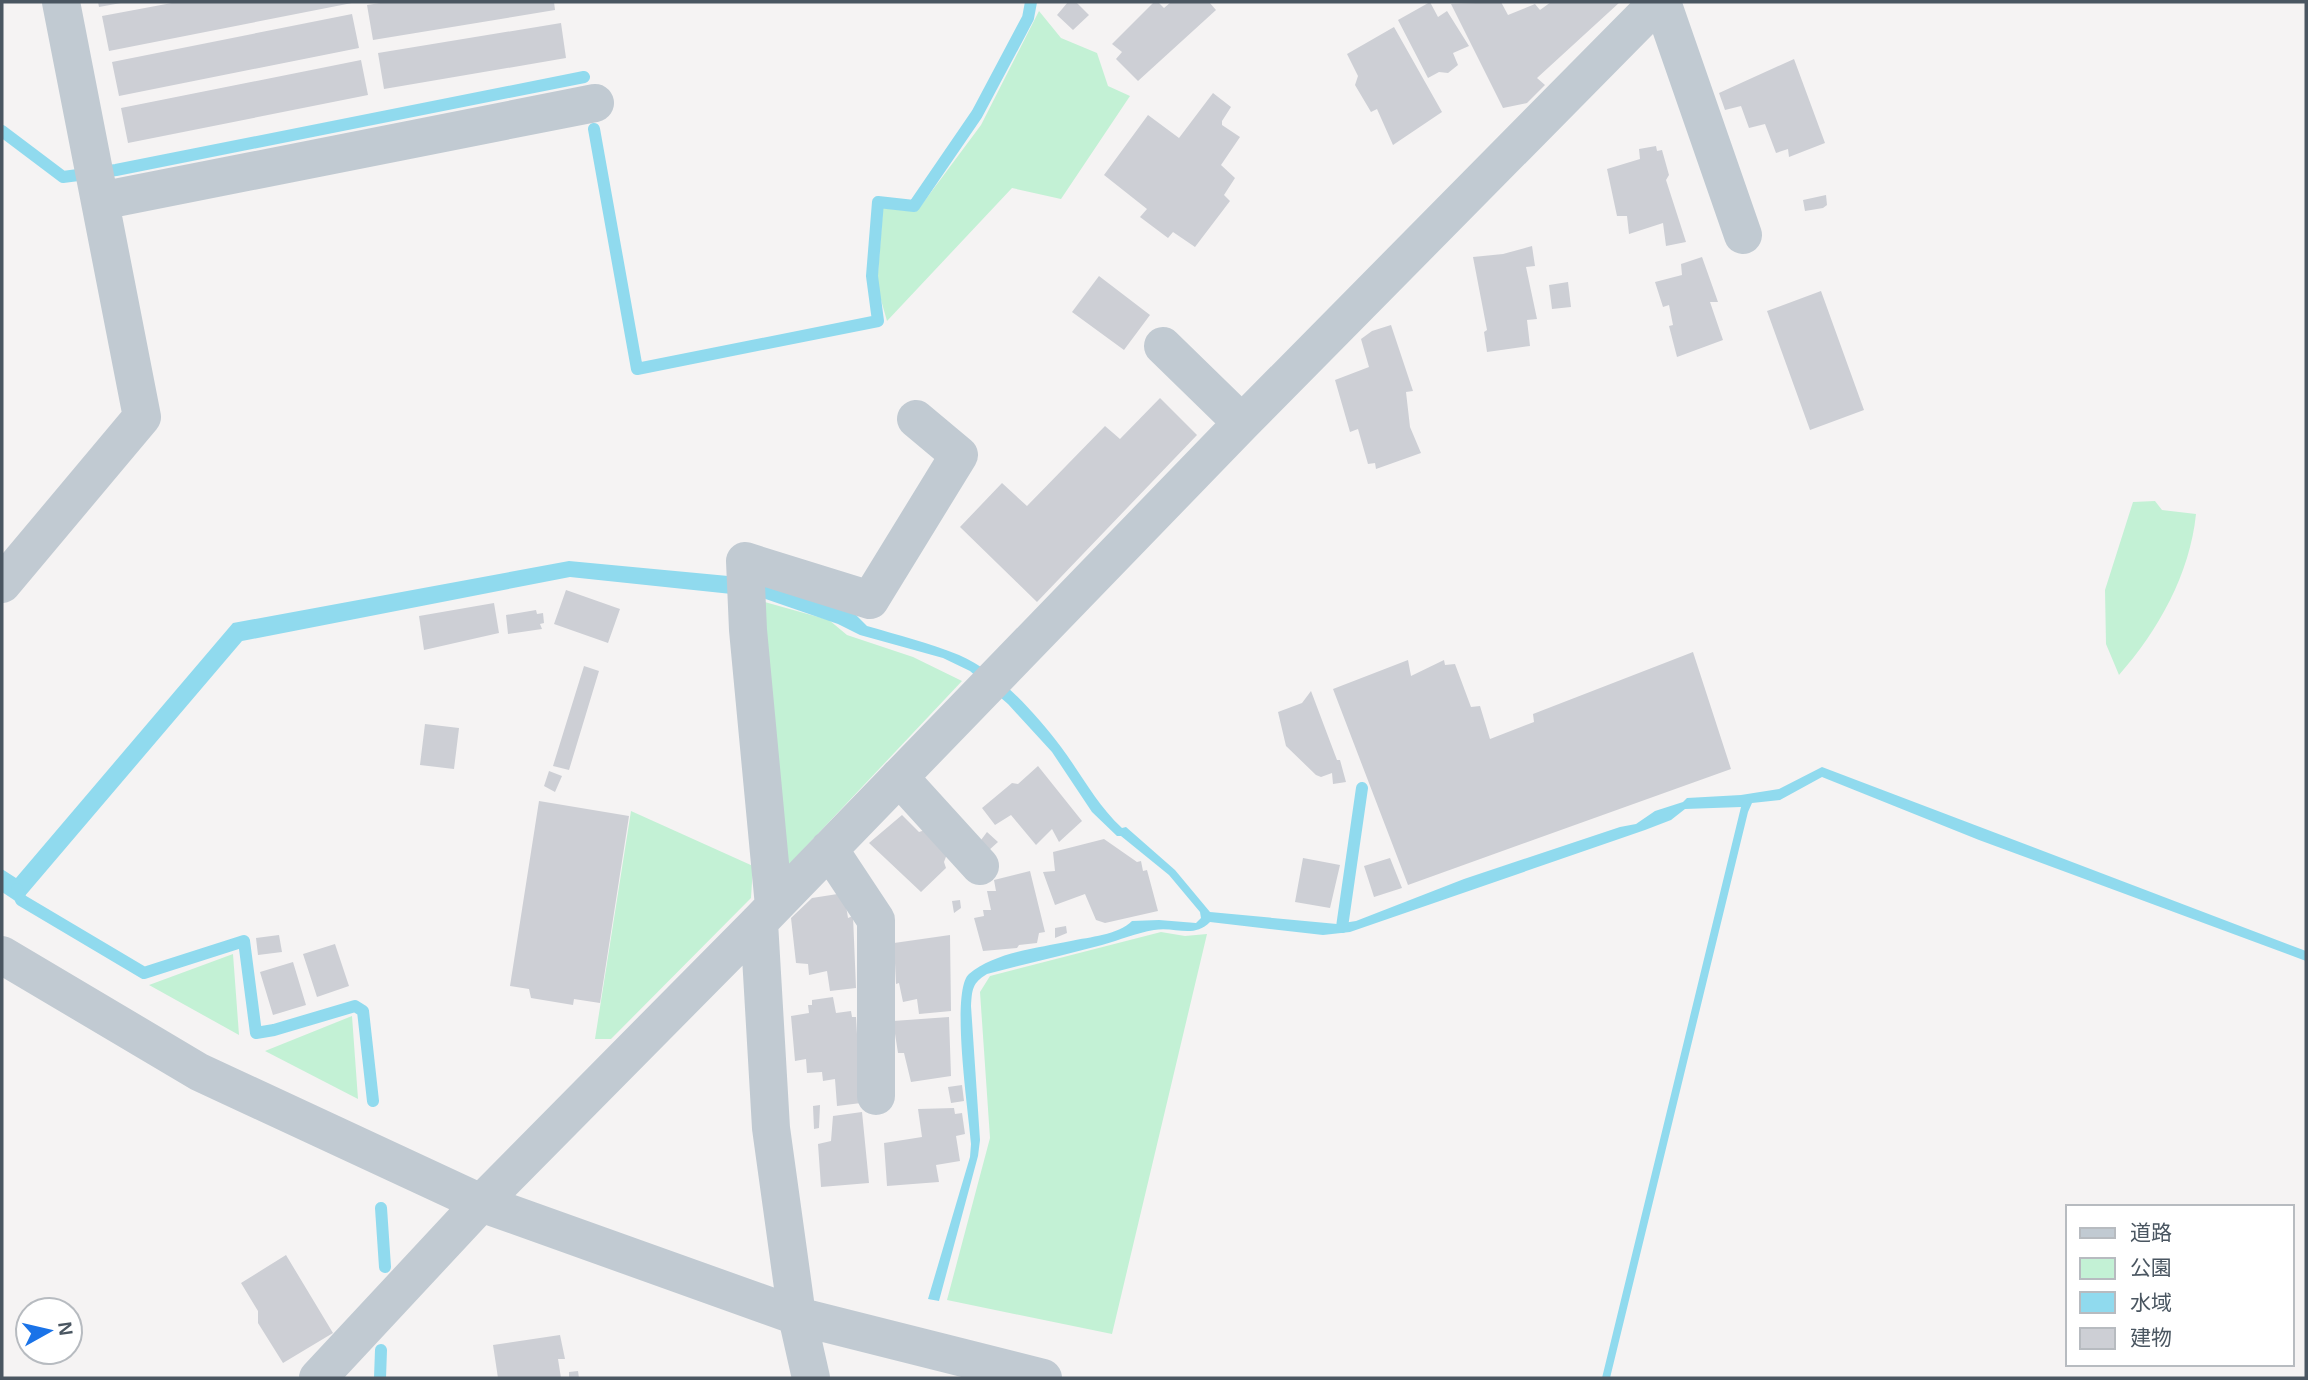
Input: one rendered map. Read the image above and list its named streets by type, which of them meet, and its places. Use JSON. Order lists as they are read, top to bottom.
{
  "legend": [
    "道路",
    "公園",
    "水域",
    "建物"
  ],
  "north": "right"
}
